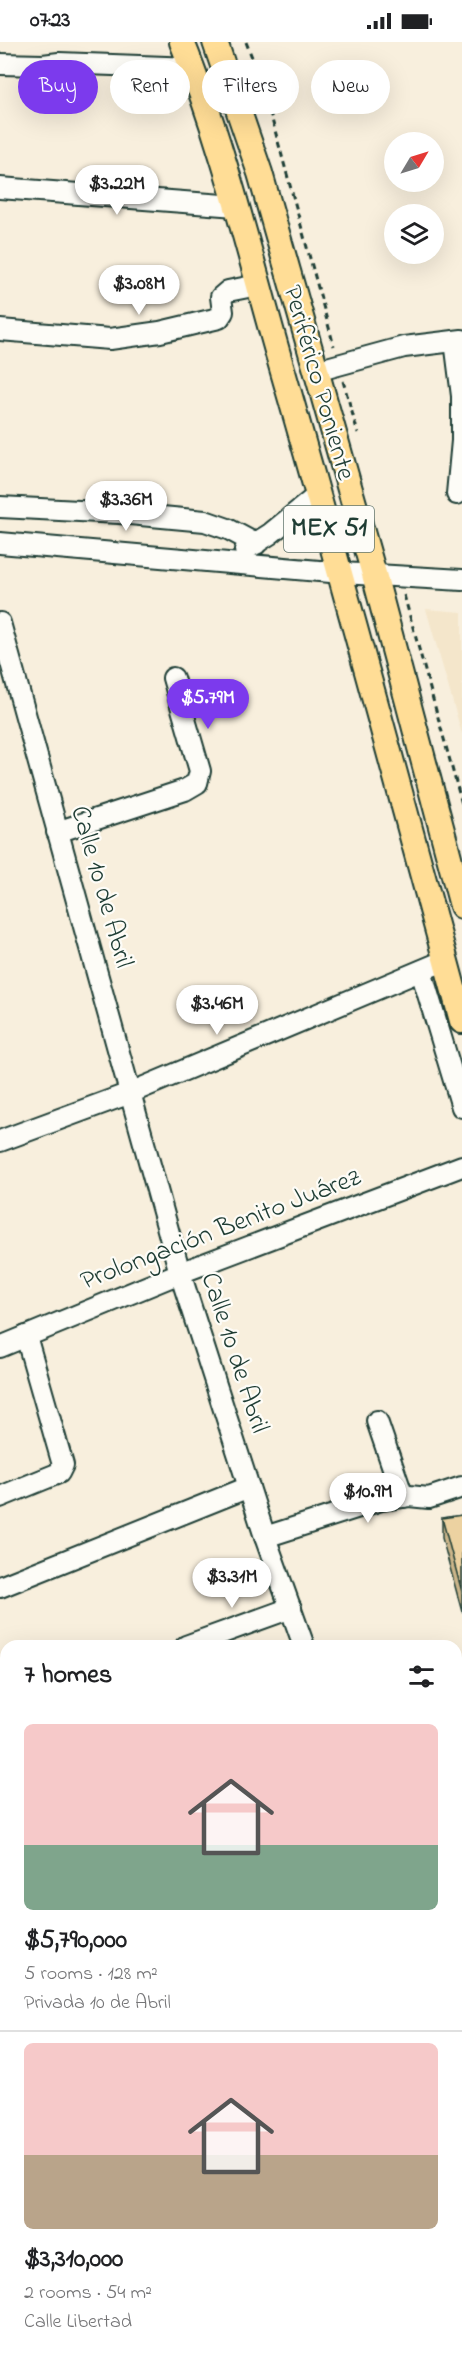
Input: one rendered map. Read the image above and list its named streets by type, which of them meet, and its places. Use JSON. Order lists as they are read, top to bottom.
{
  "streets": {
    "main road": ["Periférico Poniente", "MEX 51"],
    "street": ["Calle 10 de Abril", "Prolongación Benito Juárez"]
  },
  "crossings": [
    ["Calle 10 de Abril", "Prolongación Benito Juárez"]
  ],
  "north": "top right",
  "page": {
    "status": "07:23",
    "chip": [
      "Buy",
      "Rent",
      "Filters",
      "New"
    ],
    "price": [
      "$3.22M",
      "$3.08M",
      "$3.36M",
      "$5.79M",
      "$3.46M",
      "$10.9M",
      "$3.31M"
    ],
    "heading": "7 homes",
    "list": [
      {
        "name": "$5,790,000",
        "note": "5 rooms · 128 m² · Privada 10 de Abril"
      },
      {
        "name": "$3,310,000",
        "note": "2 rooms · 54 m² · Calle Libertad"
      }
    ]
  }
}
